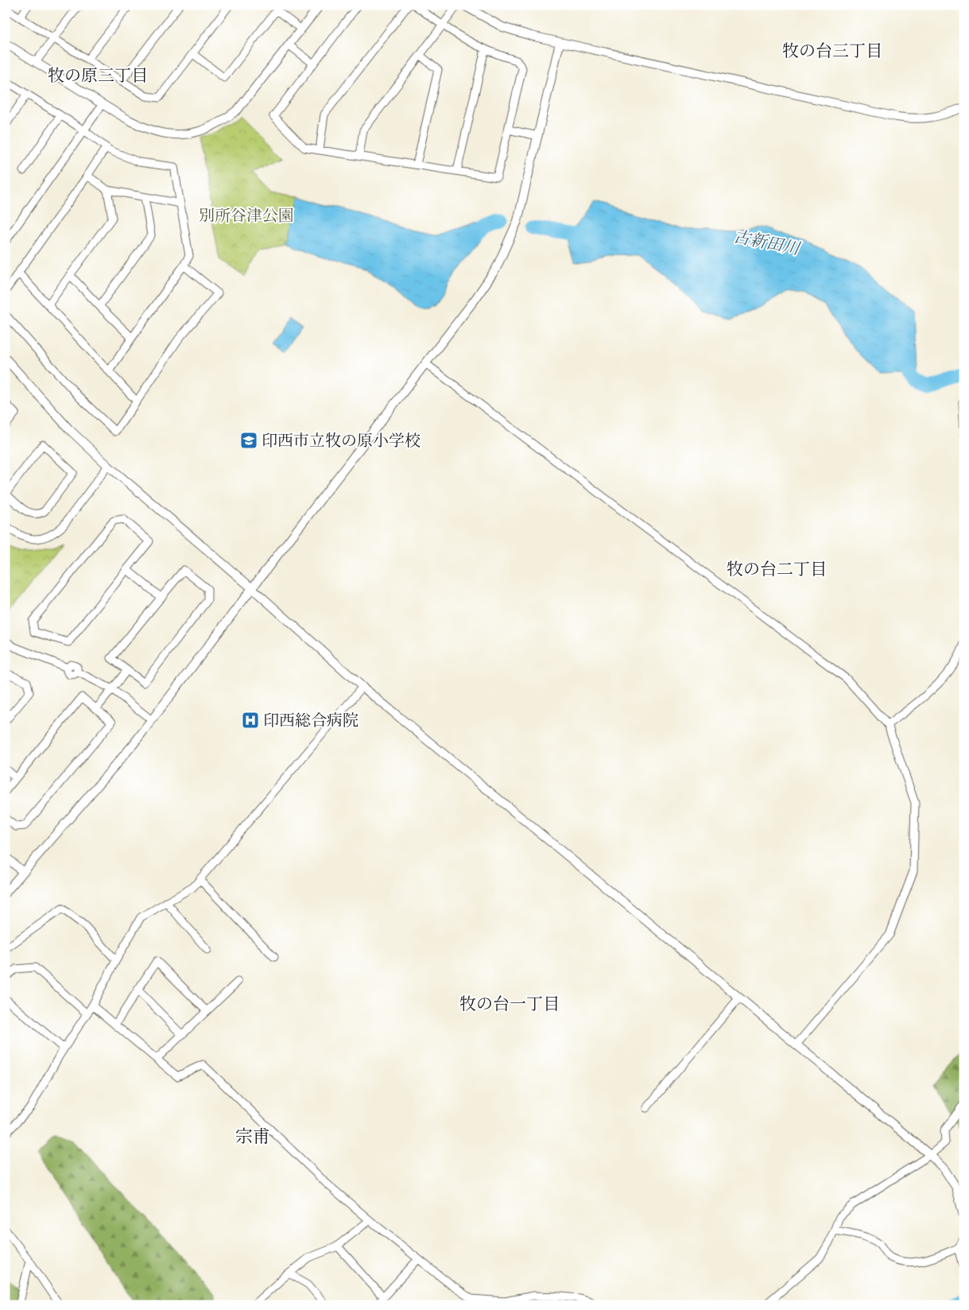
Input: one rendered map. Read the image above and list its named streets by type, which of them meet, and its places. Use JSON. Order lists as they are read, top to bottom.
{
  "districts": [
    "牧の台三丁目",
    "牧の原三丁目",
    "牧の台二丁目",
    "牧の台一丁目",
    "宗甫"
  ],
  "water": ["古新田川"],
  "parks": ["別所谷津公園"],
  "places": {
    "school or university": ["印西市立牧の原小学校"],
    "hospital": ["印西総合病院"]
  }
}
